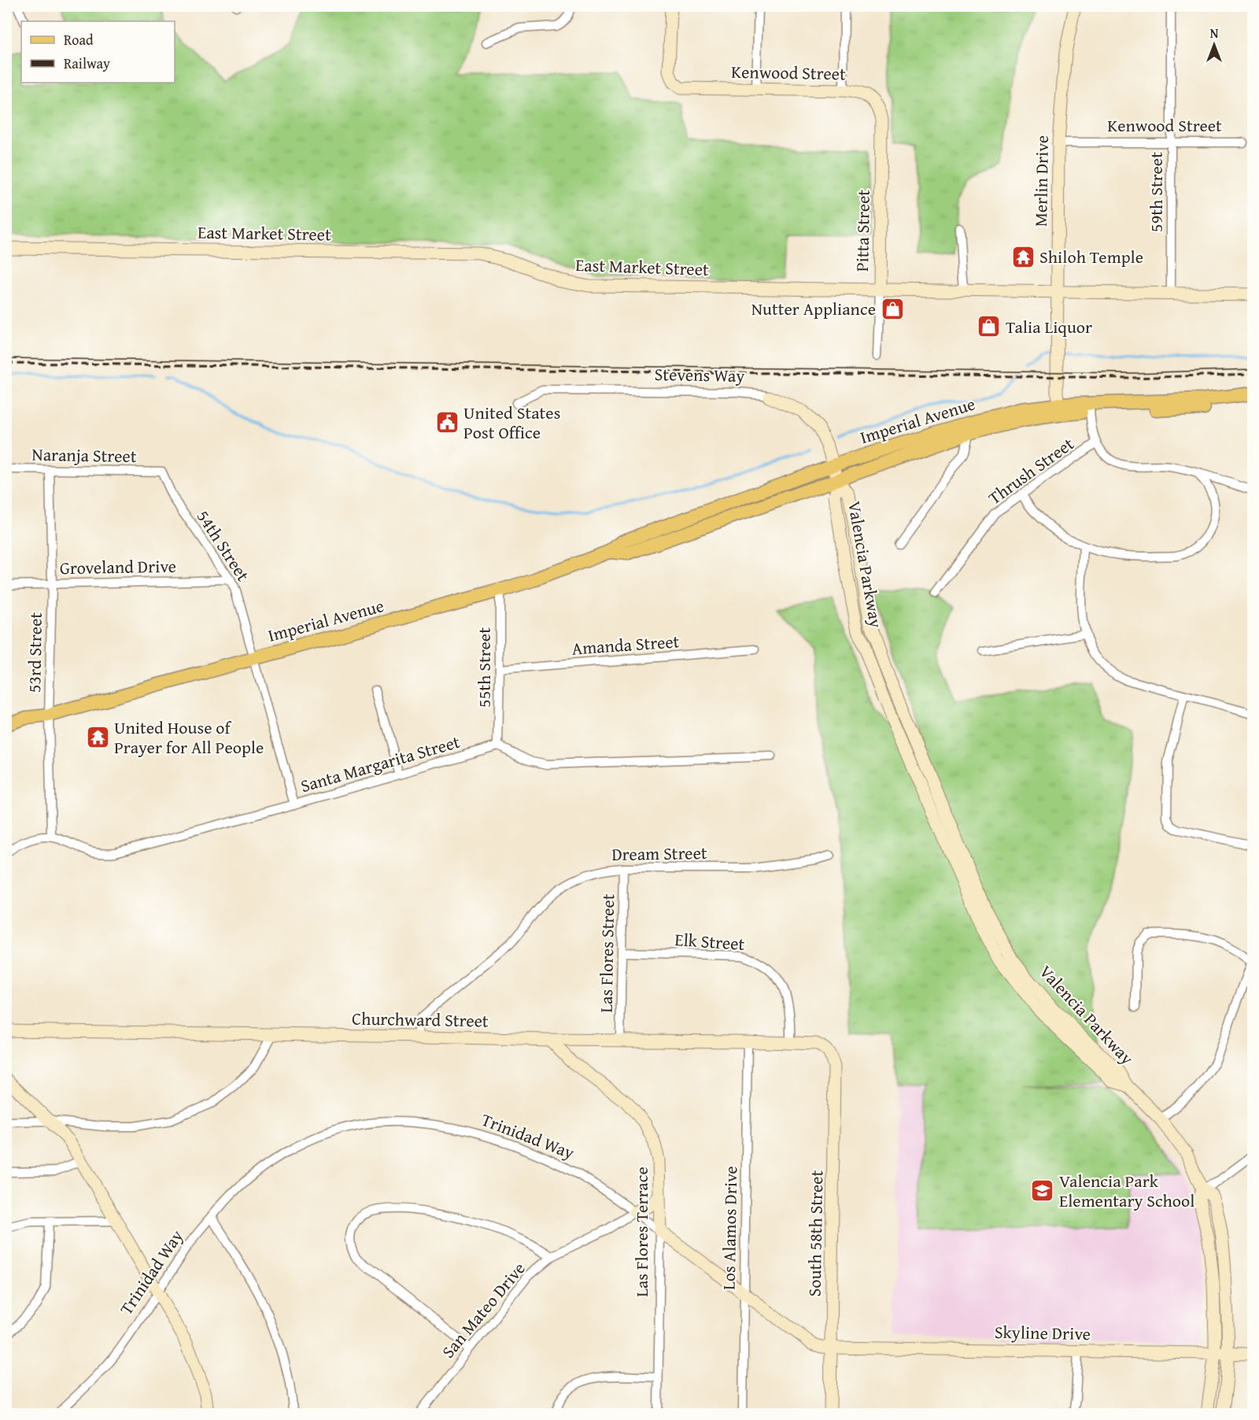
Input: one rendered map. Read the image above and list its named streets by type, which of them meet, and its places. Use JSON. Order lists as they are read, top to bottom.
{
  "streets": {
    "main road": ["Imperial Avenue"],
    "street": [
      "Kenwood Street",
      "Merlin Drive",
      "59th Street",
      "Pitta Street",
      "East Market Street",
      "Stevens Way",
      "Naranja Street",
      "Thrush Street",
      "54th Street",
      "Valencia Parkway",
      "Groveland Drive",
      "Amanda Street",
      "53rd Street",
      "55th Street",
      "Santa Margarita Street",
      "Dream Street",
      "Elk Street",
      "Las Flores Street",
      "Churchward Street",
      "Trinidad Way",
      "Los Alamos Drive",
      "Las Flores Terrace",
      "South 58th Street",
      "San Mateo Drive",
      "Skyline Drive"
    ]
  },
  "crossings": [
    ["Kenwood Street", "Merlin Drive"],
    ["Kenwood Street", "59th Street"],
    ["Kenwood Street", "Pitta Street"],
    ["Merlin Drive", "East Market Street"],
    ["Merlin Drive", "Imperial Avenue"],
    ["59th Street", "East Market Street"],
    ["Pitta Street", "East Market Street"],
    ["Stevens Way", "Imperial Avenue"],
    ["Stevens Way", "Valencia Parkway"],
    ["Imperial Avenue", "54th Street"],
    ["Imperial Avenue", "Valencia Parkway"],
    ["Imperial Avenue", "53rd Street"],
    ["Imperial Avenue", "55th Street"],
    ["Naranja Street", "54th Street"],
    ["Naranja Street", "53rd Street"],
    ["54th Street", "Groveland Drive"],
    ["54th Street", "Santa Margarita Street"],
    ["Valencia Parkway", "Skyline Drive"],
    ["Groveland Drive", "53rd Street"],
    ["Amanda Street", "55th Street"],
    ["53rd Street", "Santa Margarita Street"],
    ["55th Street", "Santa Margarita Street"],
    ["Dream Street", "Las Flores Street"],
    ["Dream Street", "Churchward Street"],
    ["Elk Street", "Las Flores Street"],
    ["Elk Street", "Churchward Street"],
    ["Las Flores Street", "Churchward Street"],
    ["Churchward Street", "Los Alamos Drive"],
    ["Churchward Street", "Las Flores Terrace"],
    ["Churchward Street", "South 58th Street"],
    ["Trinidad Way", "Los Alamos Drive"],
    ["Trinidad Way", "Las Flores Terrace"],
    ["Trinidad Way", "South 58th Street"],
    ["Trinidad Way", "San Mateo Drive"],
    ["Trinidad Way", "Skyline Drive"],
    ["South 58th Street", "Skyline Drive"]
  ],
  "places": {
    "temple": ["Shiloh Temple", "United House of Prayer for All People"],
    "shop": ["Nutter Appliance", "Talia Liquor"],
    "public building": ["United States Post Office"],
    "school or university": ["Valencia Park Elementary School"]
  },
  "legend": ["Road", "Railway"],
  "north": "top"
}
